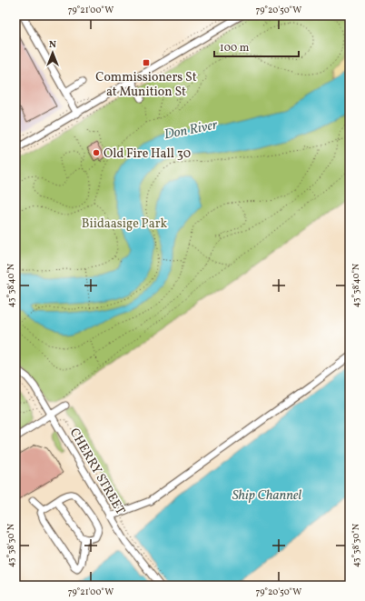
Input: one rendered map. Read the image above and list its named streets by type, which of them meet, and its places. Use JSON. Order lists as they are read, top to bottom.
{
  "streets": {
    "street": ["CHERRY STREET"]
  },
  "water": ["Don River", "Ship Channel"],
  "parks": ["Biidaasige Park"],
  "places": {
    "transit": ["Commissioners St at Munition St"],
    "other": ["Old Fire Hall 30"]
  },
  "scale_bar": "100 m",
  "north": "top",
  "coordinates": [
    "79°21'00\"W",
    "79°20'50\"W",
    "43°38'40\"N",
    "43°38'30\"N"
  ]
}
